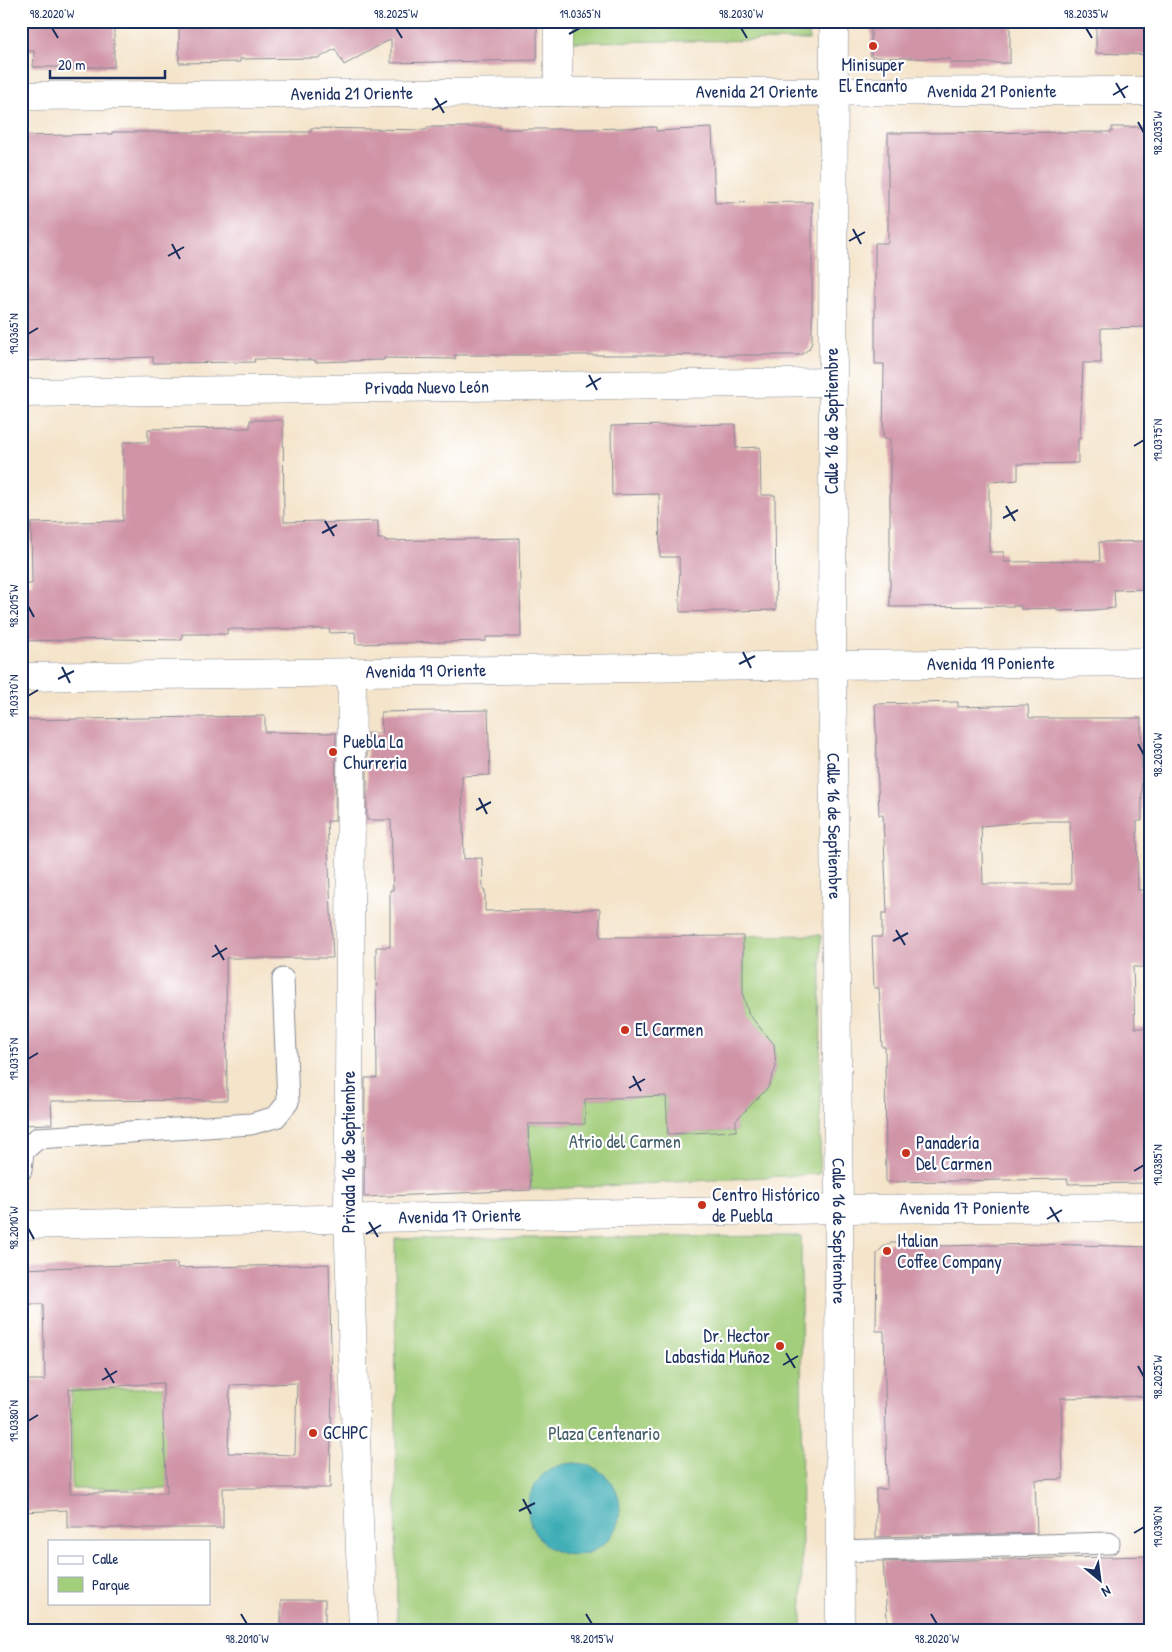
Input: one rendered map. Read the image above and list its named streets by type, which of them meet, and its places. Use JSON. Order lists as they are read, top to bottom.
{
  "streets": {
    "street": [
      "Avenida 21 Poniente",
      "Avenida 21 Oriente",
      "Privada Nuevo León",
      "Calle 16 de Septiembre",
      "Avenida 19 Poniente",
      "Avenida 19 Oriente",
      "Privada 16 de Septiembre",
      "Avenida 17 Poniente",
      "Avenida 17 Oriente"
    ]
  },
  "crossings": [
    ["Avenida 21 Poniente", "Avenida 21 Oriente"],
    ["Avenida 21 Poniente", "Calle 16 de Septiembre"],
    ["Avenida 21 Oriente", "Calle 16 de Septiembre"],
    ["Privada Nuevo León", "Calle 16 de Septiembre"],
    ["Calle 16 de Septiembre", "Avenida 19 Poniente"],
    ["Calle 16 de Septiembre", "Avenida 19 Oriente"],
    ["Calle 16 de Septiembre", "Avenida 17 Poniente"],
    ["Calle 16 de Septiembre", "Avenida 17 Oriente"],
    ["Avenida 19 Poniente", "Avenida 19 Oriente"],
    ["Avenida 19 Oriente", "Privada 16 de Septiembre"],
    ["Privada 16 de Septiembre", "Avenida 17 Oriente"],
    ["Avenida 17 Poniente", "Avenida 17 Oriente"]
  ],
  "parks": ["Atrio del Carmen", "Plaza Centenario"],
  "places": [
    "Minisuper El Encanto",
    "Puebla La Churreria",
    "El Carmen",
    "Panadería Del Carmen",
    "Centro Histórico de Puebla",
    "Italian Coffee Company",
    "Dr. Hector Labastida Muñoz",
    "GCHPC"
  ],
  "legend": ["Calle", "Parque"],
  "scale_bar": "20 m",
  "north": "bottom right",
  "coordinates": [
    "98.2020°W",
    "98.2025°W",
    "19.0365°N",
    "98.2030°W",
    "98.2035°W",
    "19.0375°N",
    "98.2015°W",
    "19.0370°N",
    "19.0385°N",
    "98.2010°W",
    "19.0380°N",
    "19.0390°N"
  ]
}
